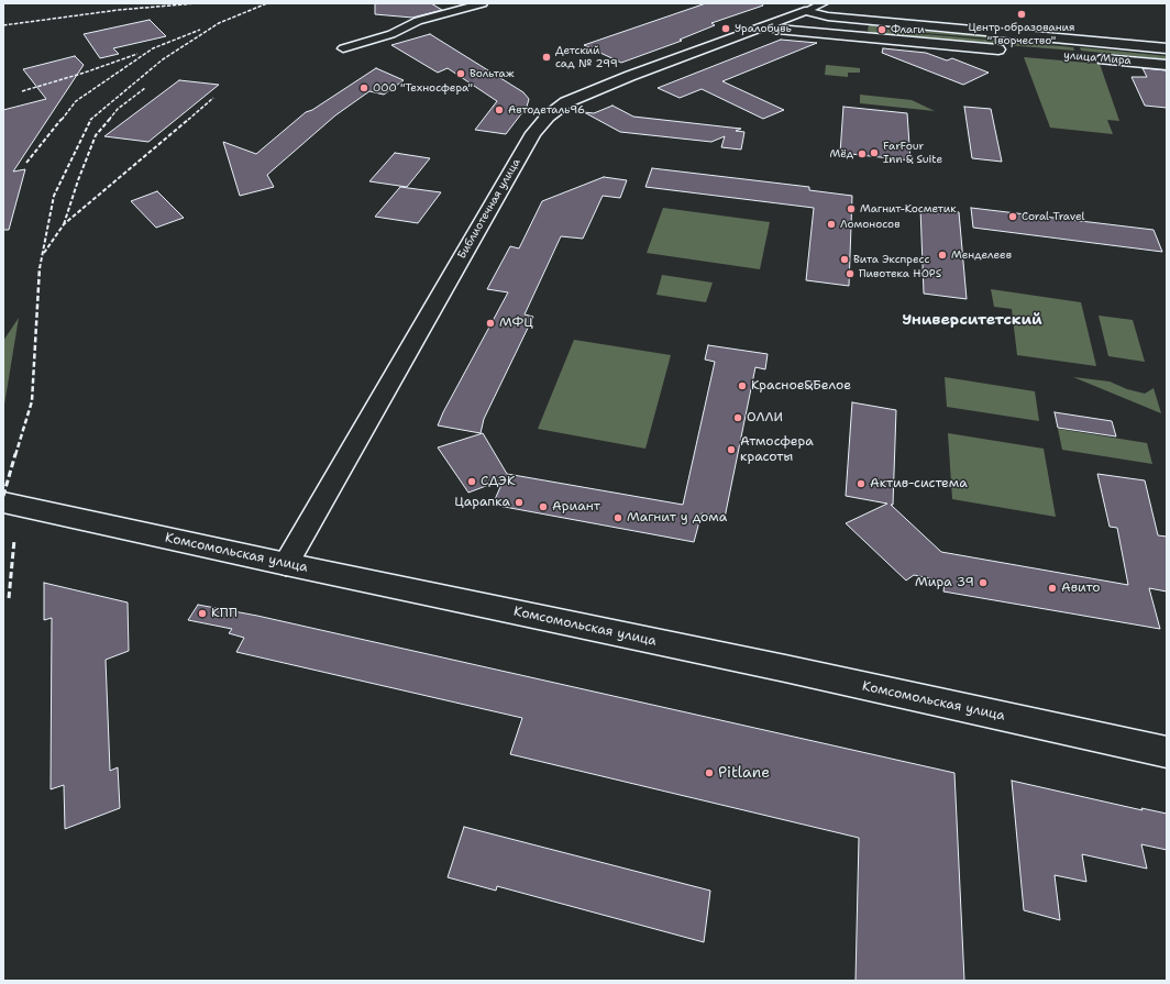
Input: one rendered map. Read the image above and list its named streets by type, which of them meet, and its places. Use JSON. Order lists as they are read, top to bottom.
{
  "streets": {
    "street": ["улица Мира", "Библиотечная улица", "Комсомольская улица"]
  },
  "crossings": [
    ["улица Мира", "Библиотечная улица"],
    ["Библиотечная улица", "Комсомольская улица"]
  ],
  "districts": ["Университетский"],
  "places": [
    "Центр образования \"Творчество\"",
    "Уралобувь",
    "Флаги",
    "Детский сад № 299",
    "Вольтаж",
    "ООО \"Техносфера\"",
    "Автодеталь96",
    "FarFour Inn & Suite",
    "Мёд",
    "Магнит-Косметик",
    "Coral Travel",
    "Ломоносов",
    "Менделеев",
    "Вита Экспресс",
    "Пивотека HOPS",
    "МФЦ",
    "Красное&Белое",
    "ОЛЛИ",
    "Атмосфера красоты",
    "СДЭК",
    "Актив-система",
    "Царапка",
    "Ариант",
    "Магнит у дома",
    "Мира 39",
    "Авито",
    "КПП",
    "Pitlane"
  ]
}
